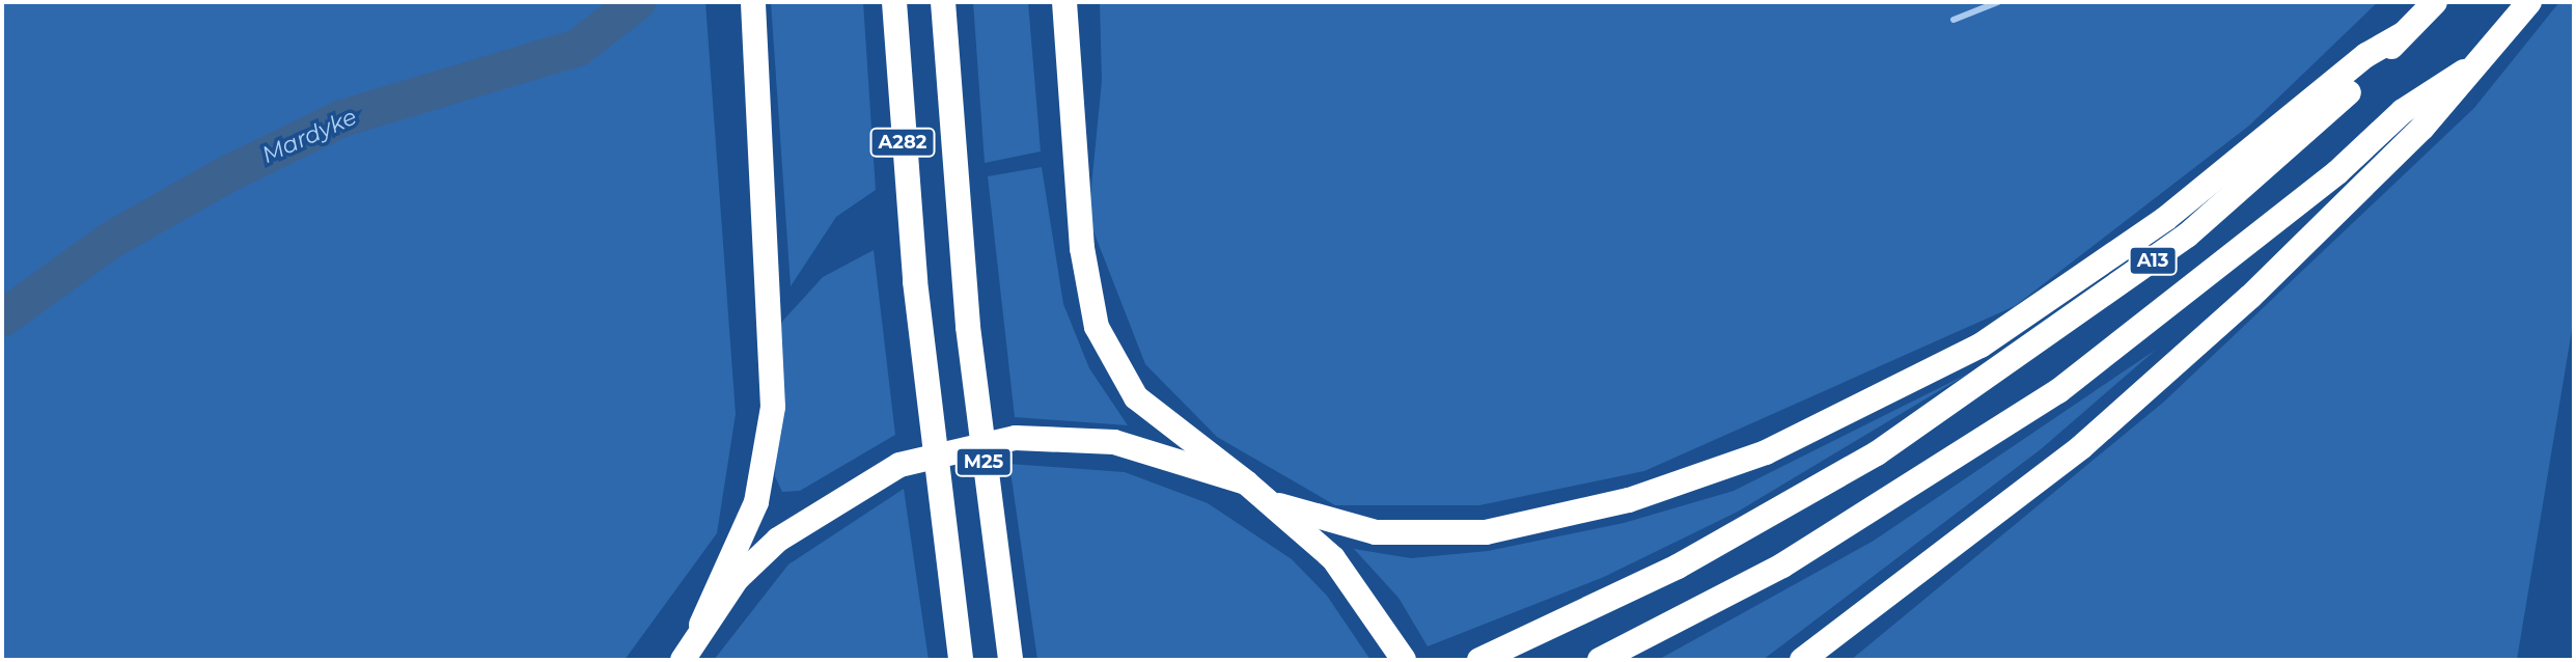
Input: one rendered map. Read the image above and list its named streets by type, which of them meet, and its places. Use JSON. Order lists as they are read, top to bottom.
{
  "streets": {
    "highway": ["A282", "A13", "M25"]
  },
  "water": ["Mardyke"]
}
